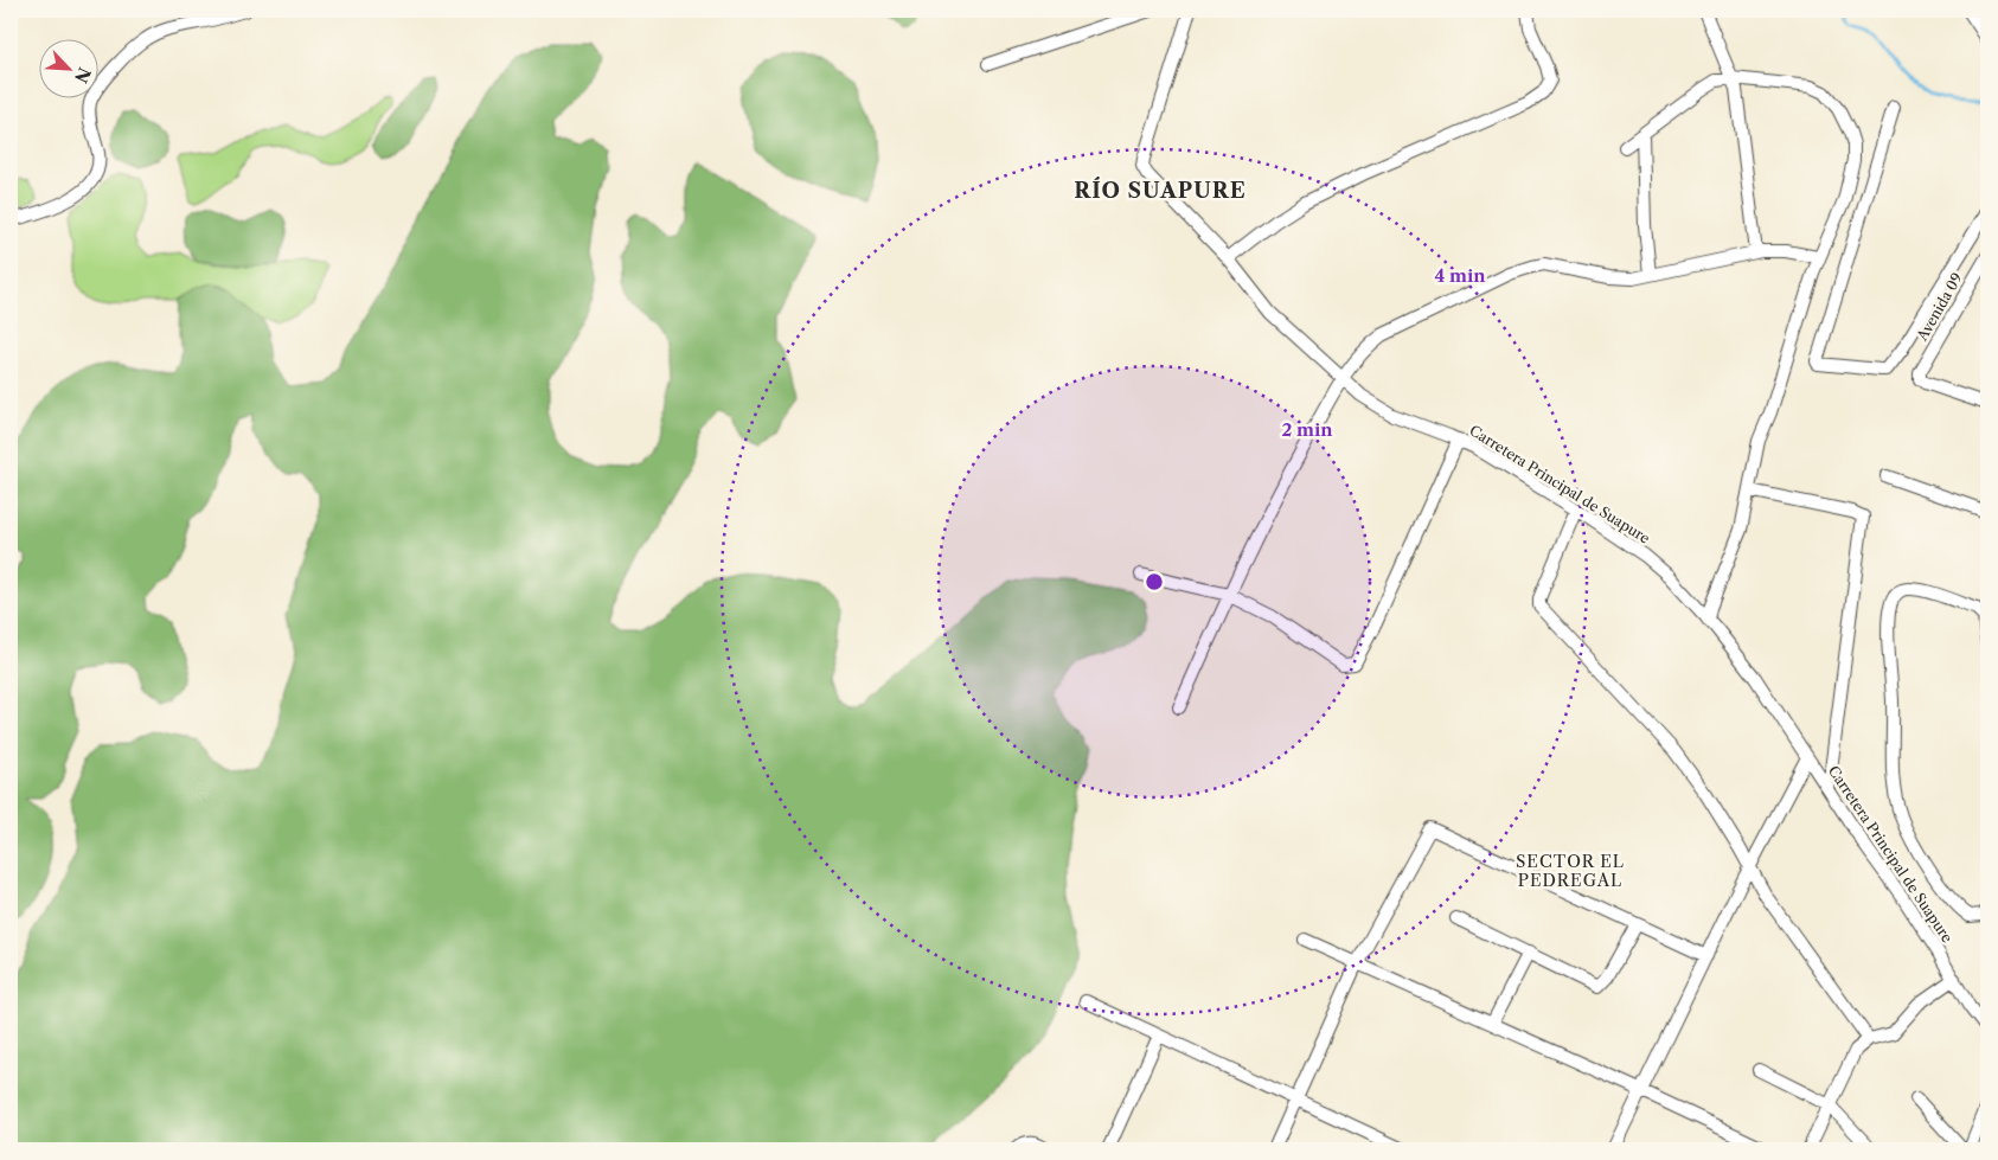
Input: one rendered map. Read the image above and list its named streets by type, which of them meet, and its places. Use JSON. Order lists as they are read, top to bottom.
{
  "streets": {
    "street": ["Avenida 09", "Carretera Principal de Suapure"]
  },
  "districts": ["RÍO SUAPURE", "SECTOR EL PEDREGAL"],
  "north": "bottom right",
  "rings": ["4 min", "2 min"]
}
